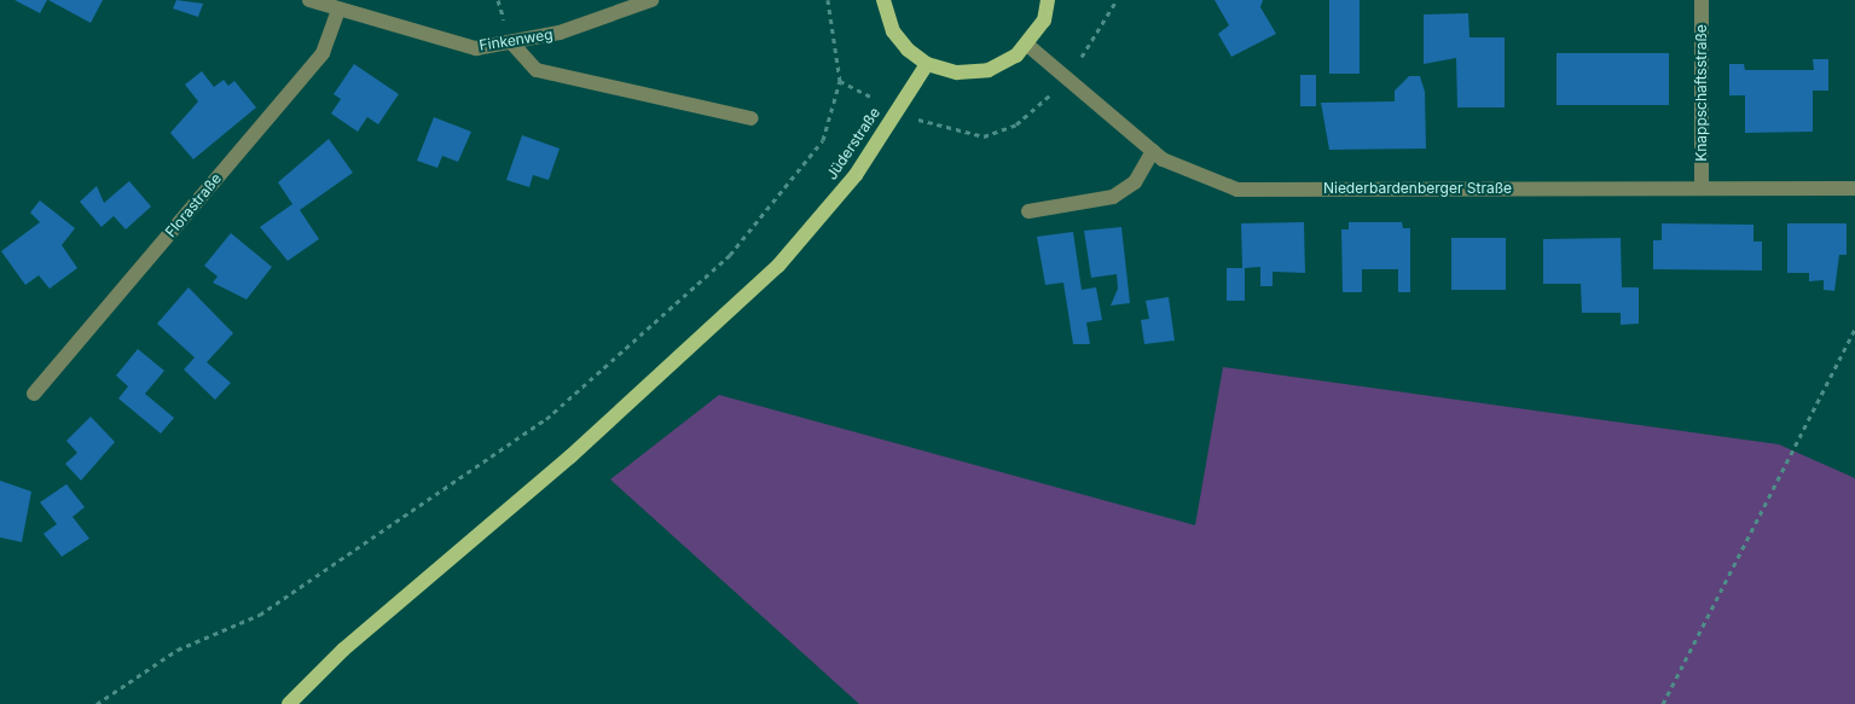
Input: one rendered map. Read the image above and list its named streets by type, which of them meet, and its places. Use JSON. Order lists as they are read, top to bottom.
{
  "streets": {
    "main road": ["Jüderstraße"],
    "street": [
      "Finkenweg",
      "Knappschaftsstraße",
      "Niederbardenberger Straße",
      "Florastraße"
    ]
  },
  "crossings": [
    ["Finkenweg", "Florastraße"],
    ["Knappschaftsstraße", "Niederbardenberger Straße"]
  ]
}
